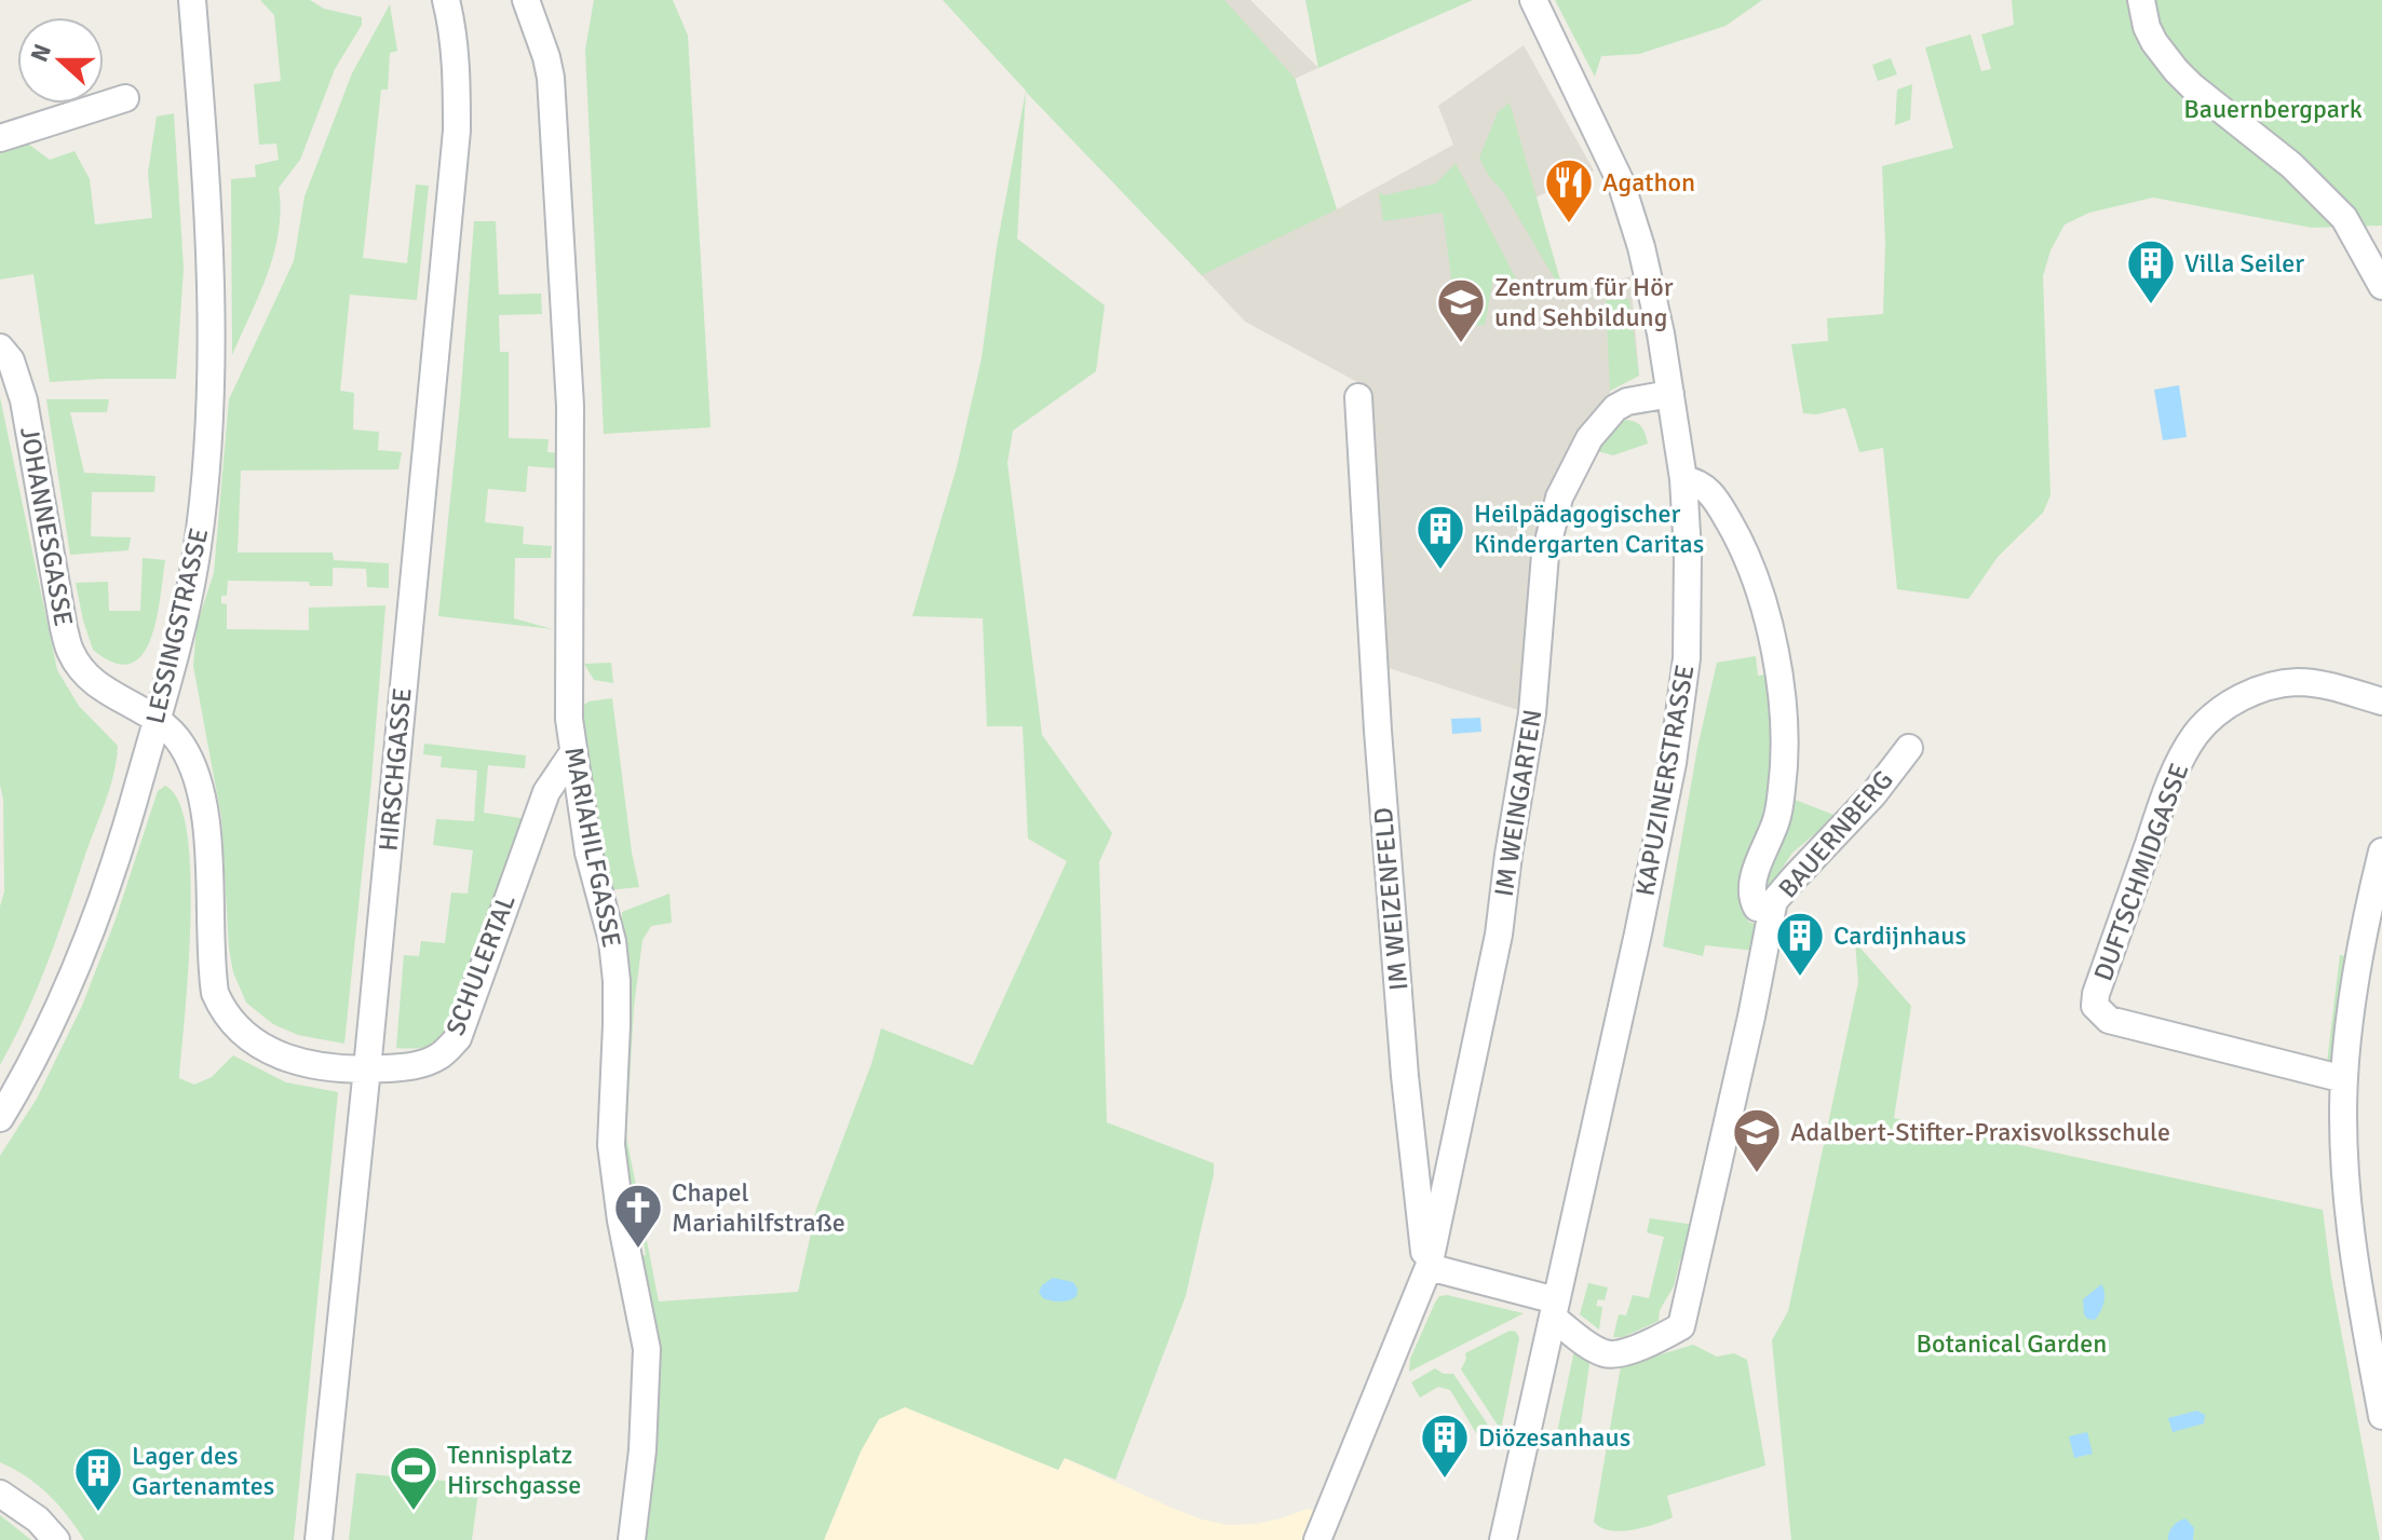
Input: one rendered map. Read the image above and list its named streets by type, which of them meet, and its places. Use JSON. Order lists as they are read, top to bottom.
{
  "streets": {
    "street": [
      "JOHANNESGASSE",
      "LESSINGSTRASSE",
      "HIRSCHGASSE",
      "KAPUZINERSTRASSE",
      "IM WEINGARTEN",
      "BAUERNBERG",
      "MARIAHILFGASSE",
      "DUFTSCHMIDGASSE",
      "IM WEIZENFELD",
      "SCHULERTAL"
    ]
  },
  "crossings": [
    ["JOHANNESGASSE", "LESSINGSTRASSE"],
    ["JOHANNESGASSE", "SCHULERTAL"],
    ["LESSINGSTRASSE", "SCHULERTAL"],
    ["HIRSCHGASSE", "SCHULERTAL"],
    ["KAPUZINERSTRASSE", "IM WEINGARTEN"],
    ["KAPUZINERSTRASSE", "BAUERNBERG"],
    ["IM WEINGARTEN", "IM WEIZENFELD"],
    ["MARIAHILFGASSE", "SCHULERTAL"]
  ],
  "parks": ["Bauernbergpark", "Botanical Garden"],
  "places": {
    "restaurant": ["Agathon"],
    "building": [
      "Villa Seiler",
      "Heilpädagogischer Kindergarten Caritas",
      "Cardijnhaus",
      "Diözesanhaus",
      "Lager des Gartenamtes"
    ],
    "school or university": ["Zentrum für Hör und Sehbildung", "Adalbert-Stifter-Praxisvolksschule"],
    "church": ["Chapel Mariahilfstraße"],
    "sports": ["Tennisplatz Hirschgasse"]
  },
  "north": "left"
}
